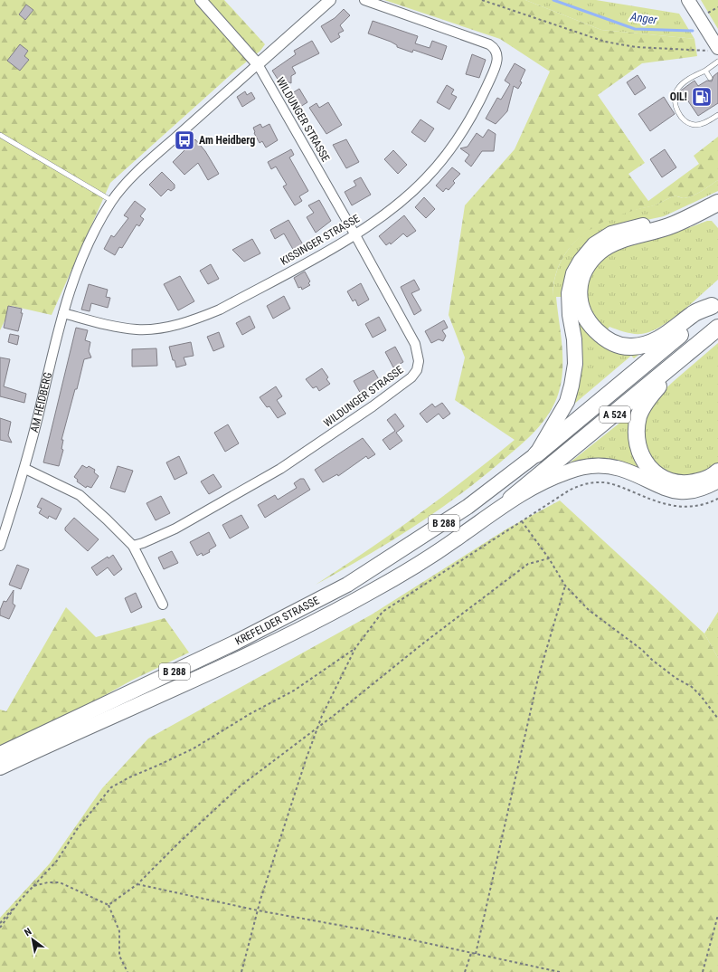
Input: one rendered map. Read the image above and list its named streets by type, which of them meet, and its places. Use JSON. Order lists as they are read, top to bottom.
{
  "streets": {
    "highway": ["A 524", "B 288", "KREFELDER STRASSE"],
    "street": ["WILDUNGER STRASSE", "KISSINGER STRASSE", "AM HEIDBERG"]
  },
  "crossings": [
    ["WILDUNGER STRASSE", "KISSINGER STRASSE"],
    ["WILDUNGER STRASSE", "AM HEIDBERG"],
    ["KISSINGER STRASSE", "AM HEIDBERG"],
    ["A 524", "KREFELDER STRASSE"]
  ],
  "water": ["Anger"],
  "places": {
    "fuel station": ["OIL!"],
    "bus stop": ["Am Heidberg"]
  },
  "north": "top left"
}
